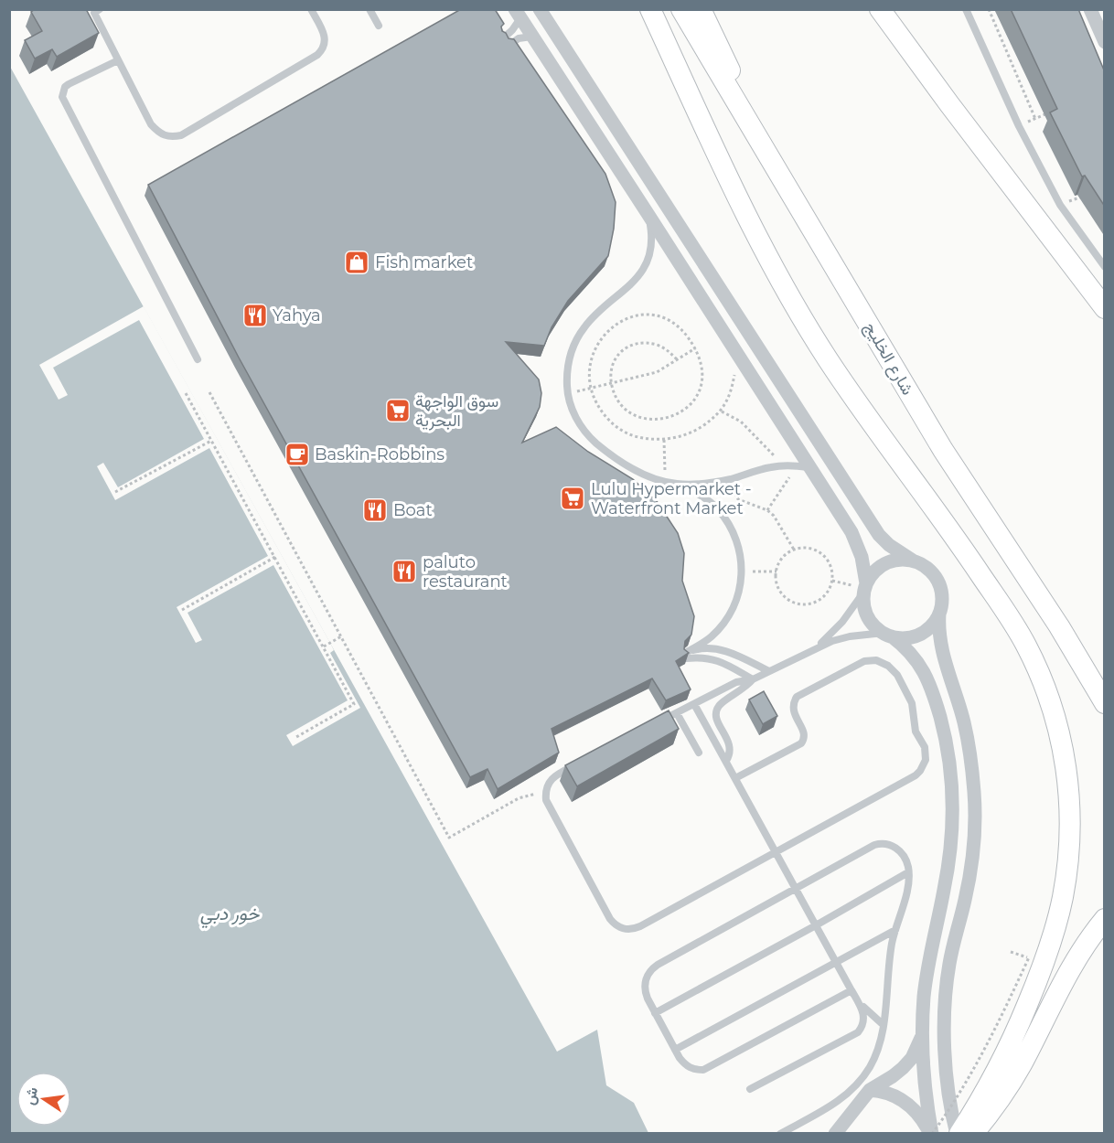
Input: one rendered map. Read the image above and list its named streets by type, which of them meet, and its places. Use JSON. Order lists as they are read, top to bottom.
{
  "streets": {
    "main road": ["شارع الخليج"]
  },
  "water": ["خور دبي"],
  "places": {
    "shop": ["Fish market"],
    "restaurant": ["Yahya", "Boat", "paluto restaurant"],
    "supermarket": ["سوق الواجهة البحرية", "Lulu Hypermarket - Waterfront Market"],
    "cafe": ["Baskin-Robbins"]
  },
  "north": "left"
}
